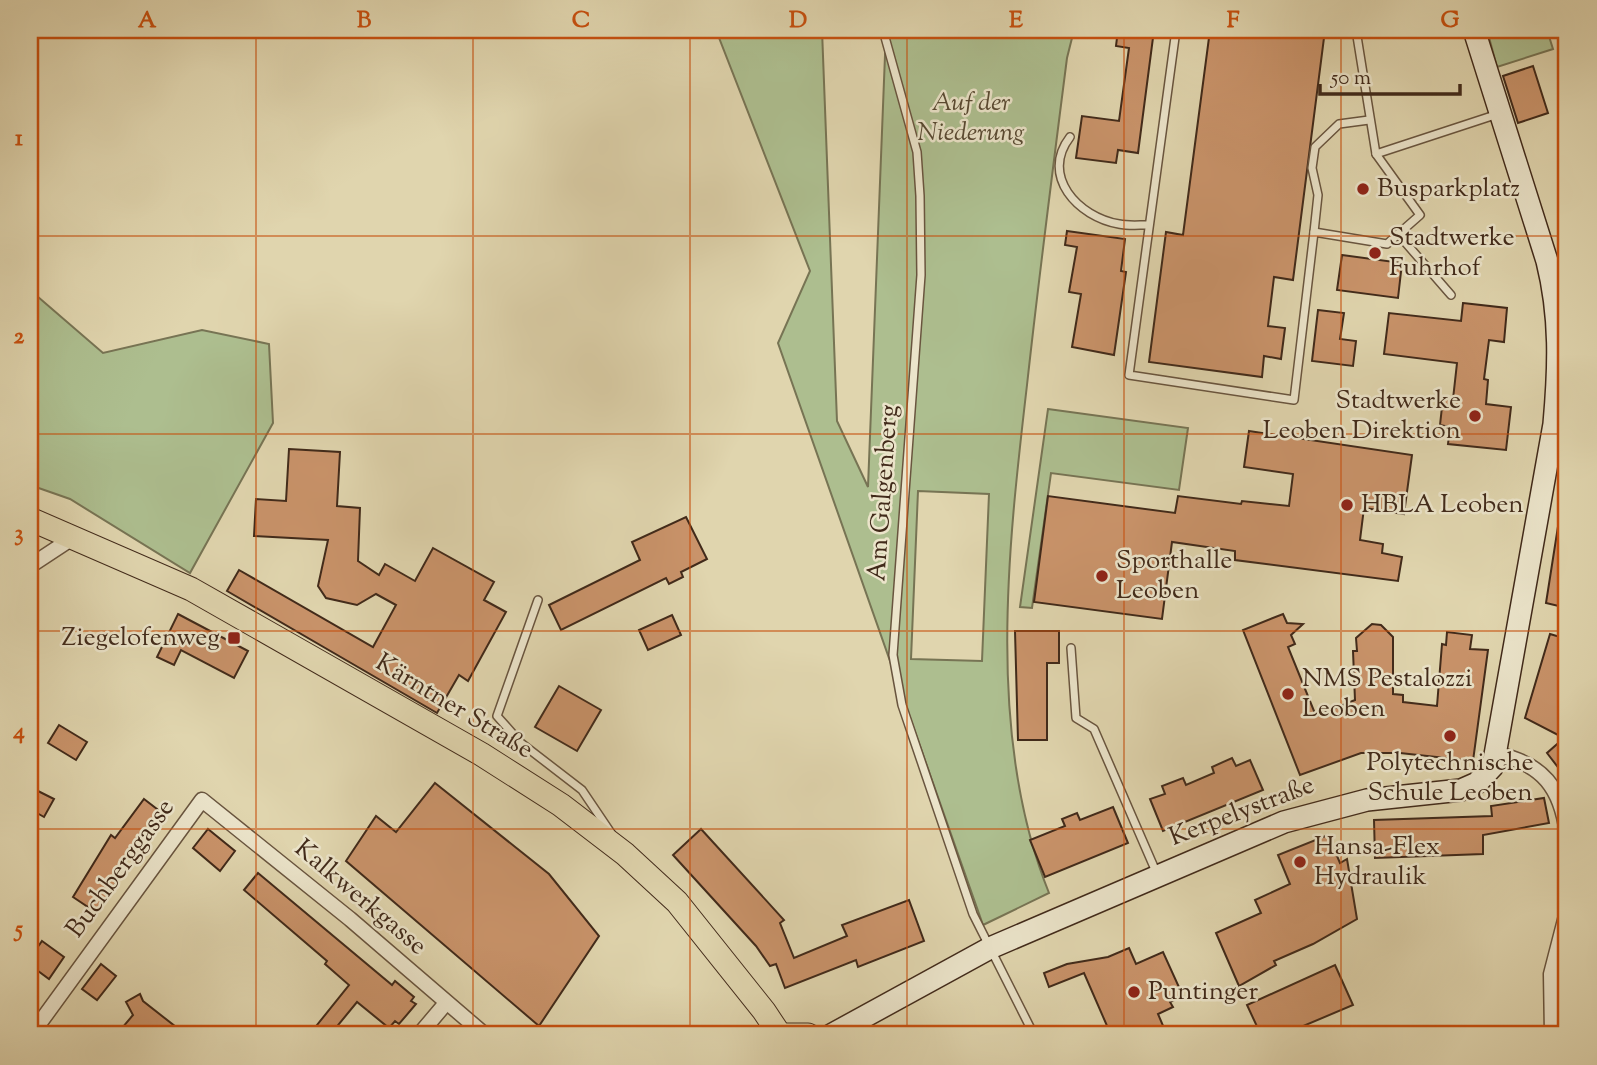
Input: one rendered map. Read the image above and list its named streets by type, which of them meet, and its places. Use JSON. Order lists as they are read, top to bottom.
{
  "streets": {
    "main road": ["Kärntner Straße", "Kerpelystraße"],
    "street": ["Buchberggasse", "Kalkwerkgasse"],
    "lane": ["Am Galgenberg"]
  },
  "crossings": [
    ["Am Galgenberg", "Kerpelystraße"],
    ["Buchberggasse", "Kalkwerkgasse"]
  ],
  "parks": ["Auf der Niederung"],
  "places": {
    "other": [
      "Busparkplatz",
      "Stadtwerke Fuhrhof",
      "Stadtwerke Leoben Direktion",
      "HBLA Leoben",
      "Sporthalle Leoben",
      "NMS Pestalozzi Leoben",
      "Polytechnische Schule Leoben",
      "Hansa-Flex Hydraulik",
      "Puntinger"
    ],
    "transit": ["Ziegelofenweg"]
  },
  "scale_bar": "50 m",
  "grid": {
    "columns": [
      "A",
      "B",
      "C",
      "D",
      "E",
      "F",
      "G"
    ],
    "rows": [
      "1",
      "2",
      "3",
      "4",
      "5"
    ]
  }
}
